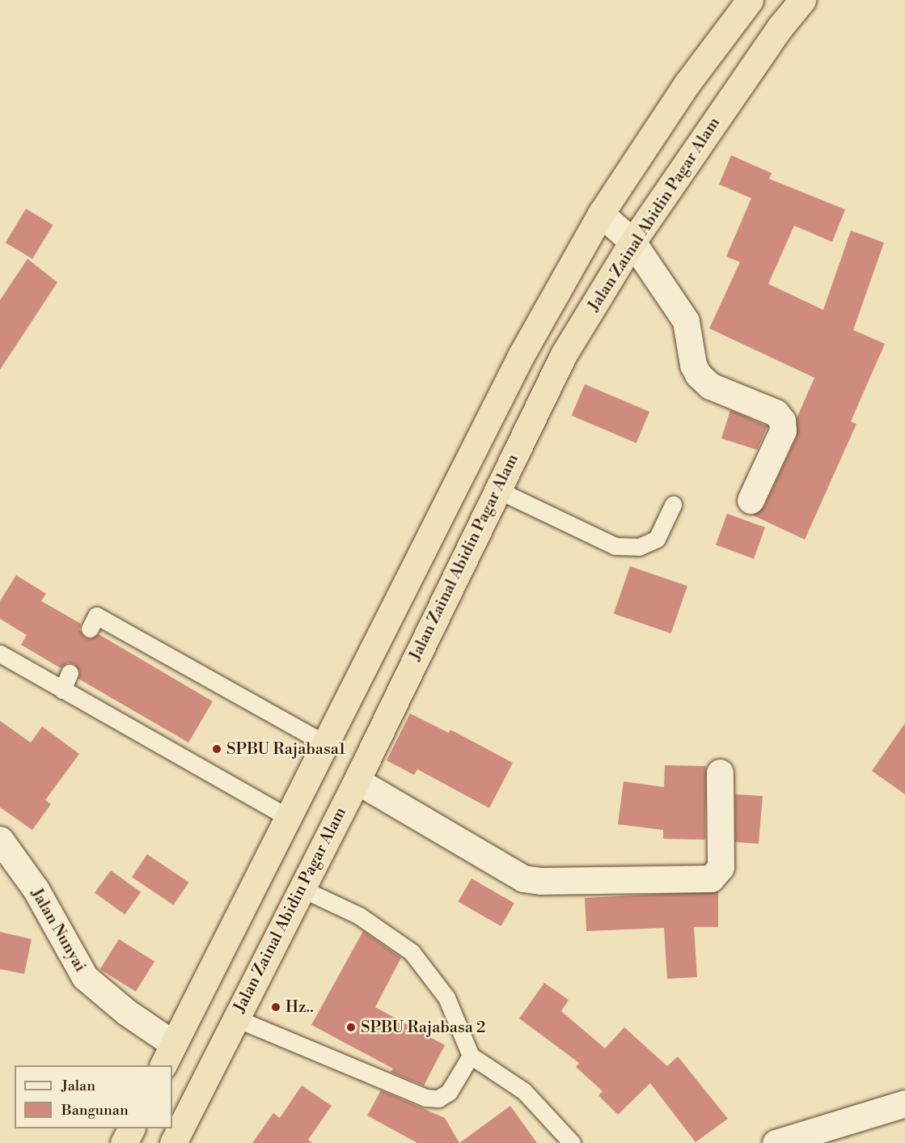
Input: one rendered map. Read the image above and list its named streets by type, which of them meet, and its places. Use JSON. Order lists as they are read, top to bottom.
{
  "streets": {
    "highway": ["Jalan Zainal Abidin Pagar Alam"],
    "street": ["Jalan Nunyai"]
  },
  "places": ["SPBU Rajabasa1", "Hz..", "SPBU Rajabasa 2"],
  "legend": ["Jalan", "Bangunan"]
}
